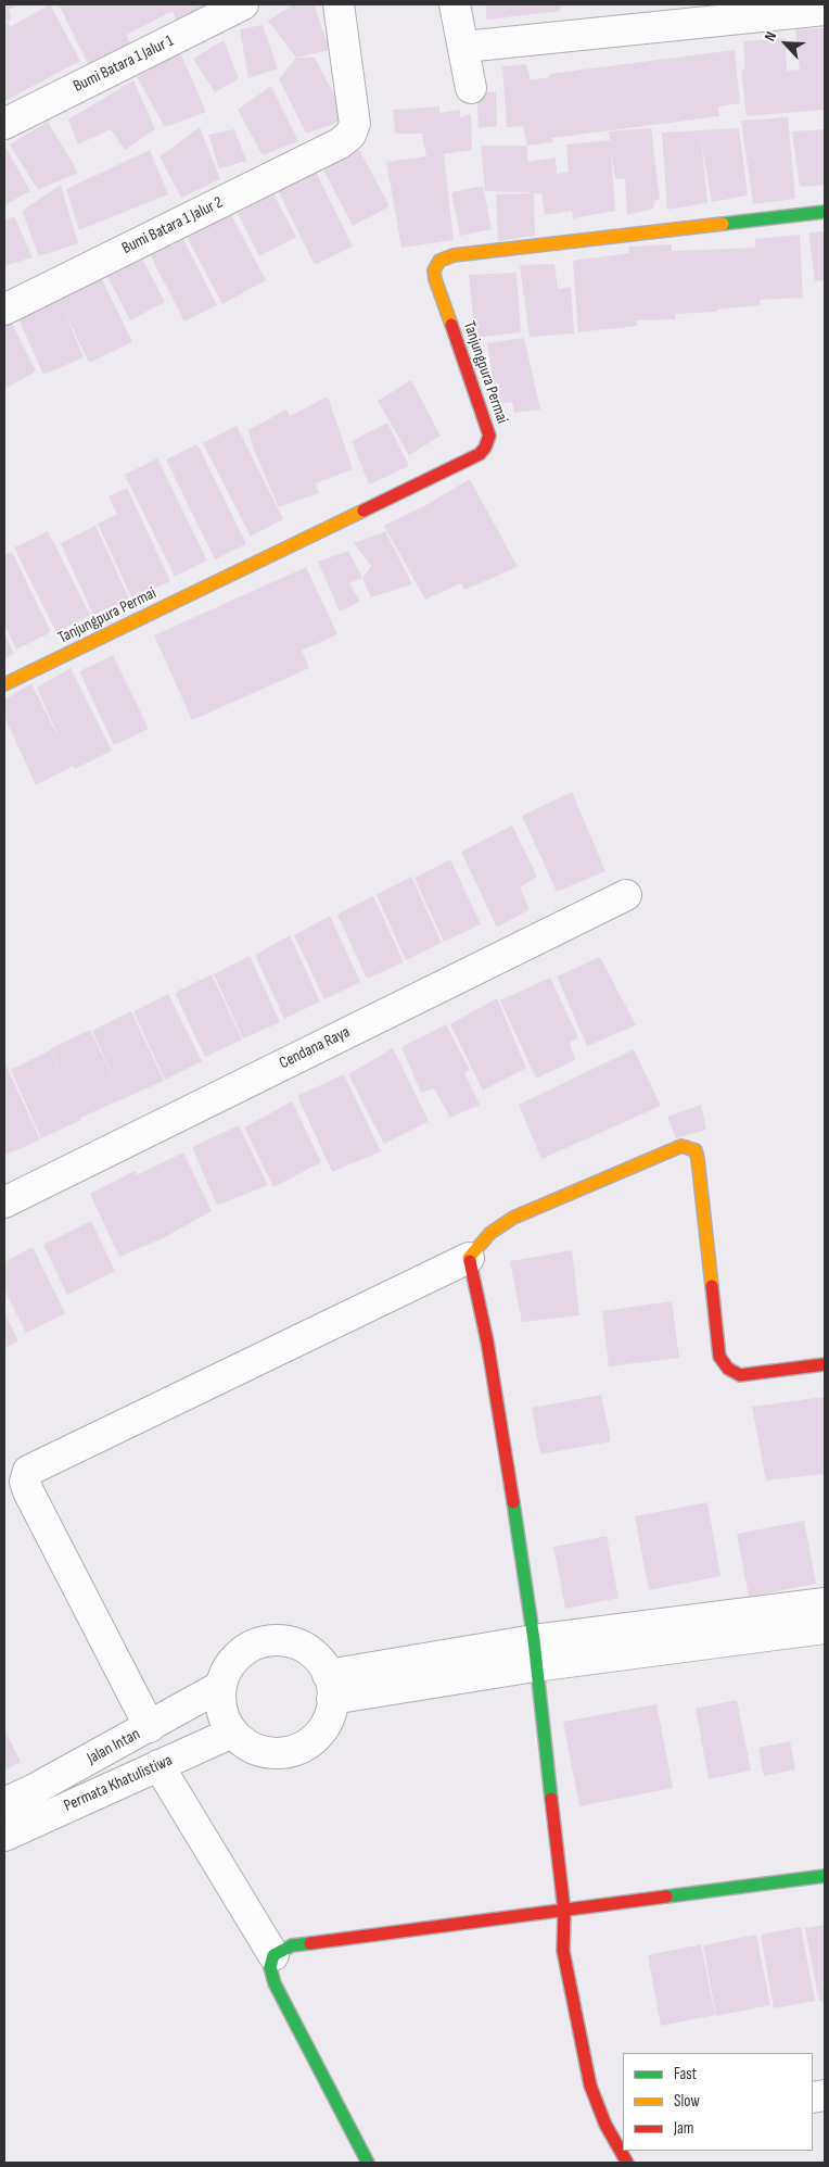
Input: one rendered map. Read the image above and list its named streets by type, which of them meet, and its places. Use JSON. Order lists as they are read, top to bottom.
{
  "streets": {
    "street": [
      "Bumi Batara 1 Jalur 1",
      "Bumi Batara 1 Jalur 2",
      "Tanjungpura Permai",
      "Cendana Raya",
      "Jalan Intan",
      "Permata Khatulistiwa"
    ]
  },
  "crossings": [
    ["Jalan Intan", "Permata Khatulistiwa"]
  ],
  "legend": ["Fast", "Slow", "Jam"],
  "north": "top left"
}
